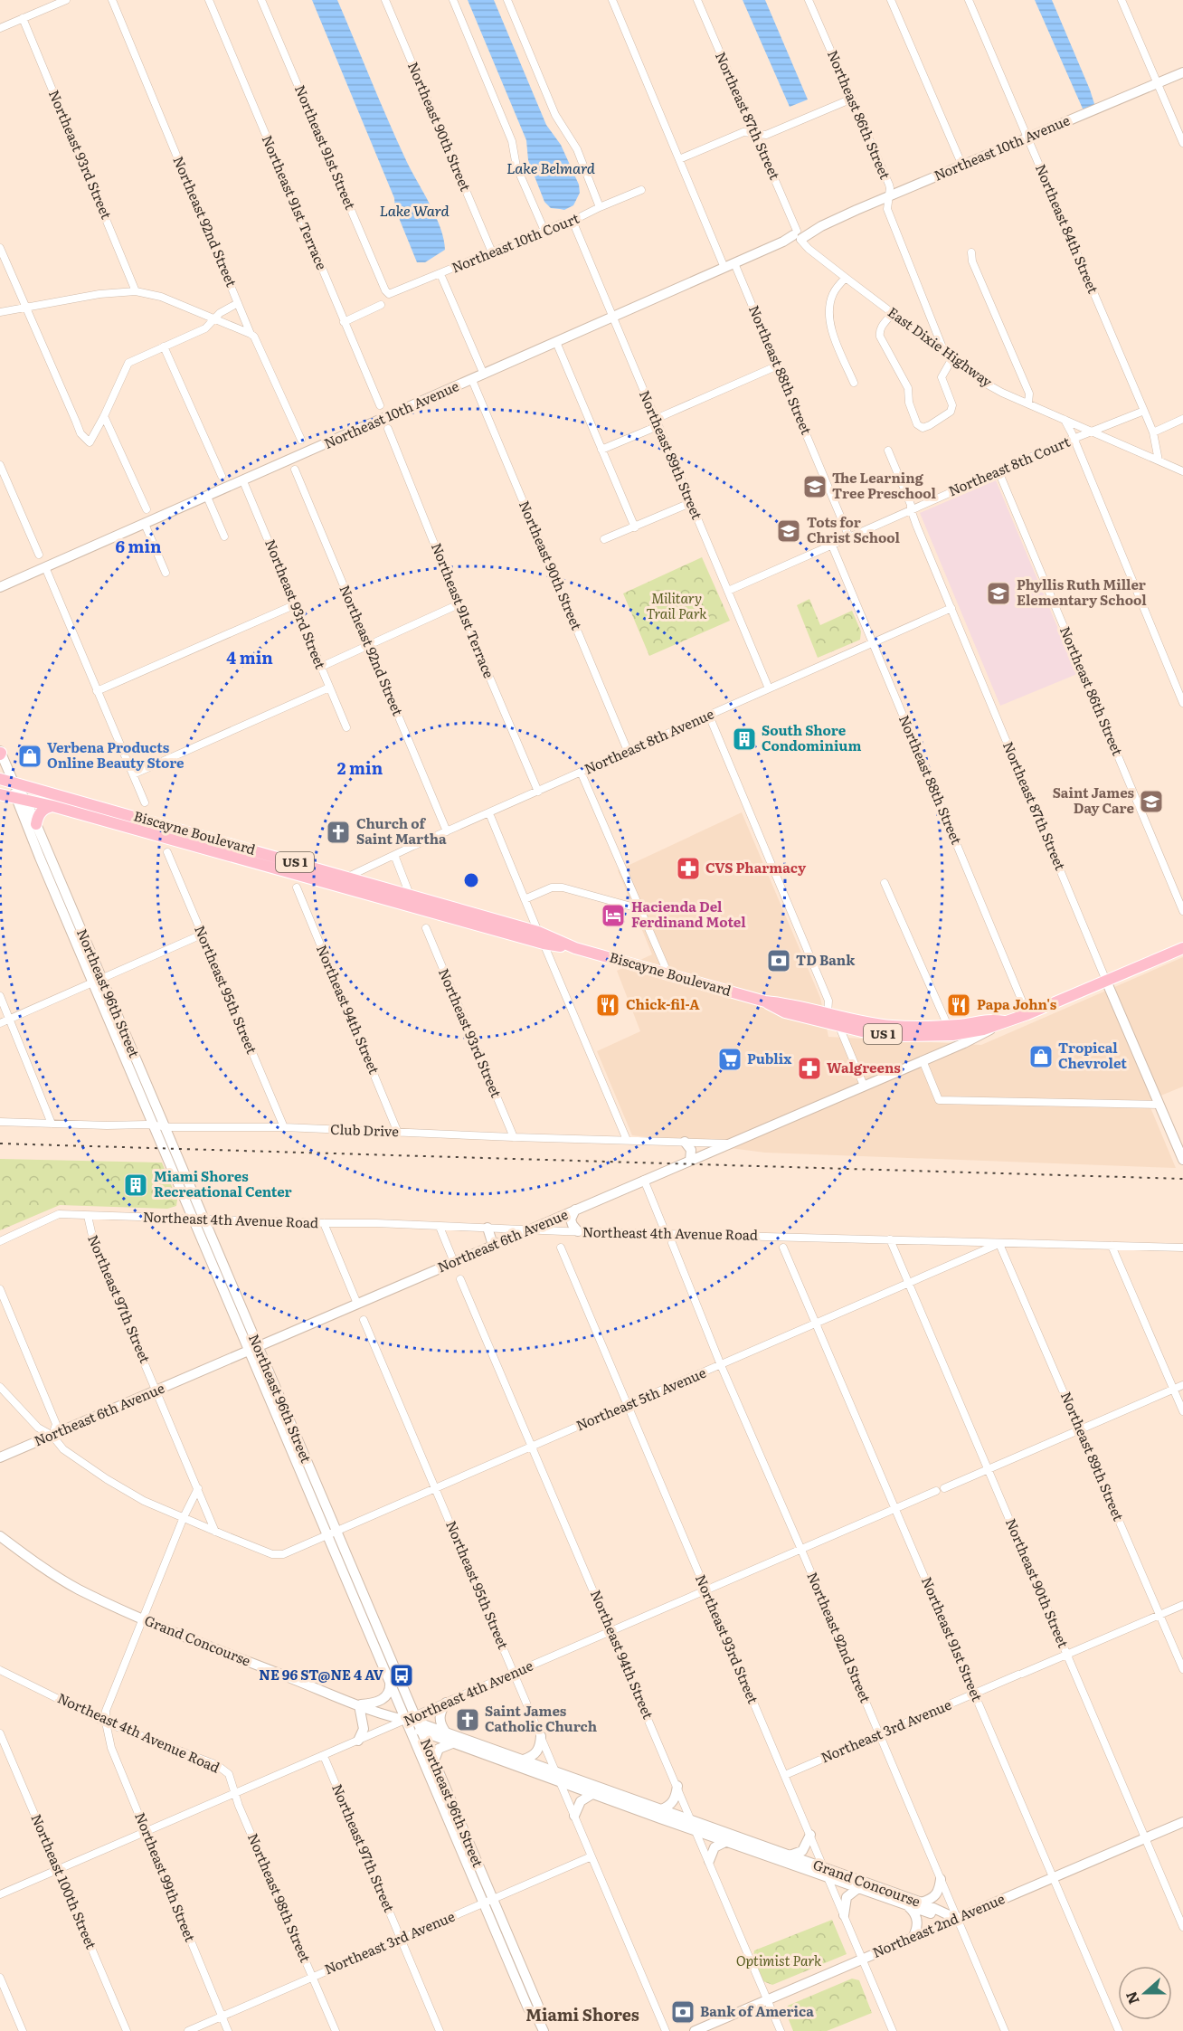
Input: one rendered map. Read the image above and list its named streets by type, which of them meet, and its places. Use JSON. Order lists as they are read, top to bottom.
{
  "streets": {
    "main road": ["Biscayne Boulevard", "US 1"],
    "street": [
      "Northeast 86th Street",
      "Northeast 87th Street",
      "Northeast 90th Street",
      "Northeast 91st Street",
      "Northeast 10th Avenue",
      "Northeast 93rd Street",
      "Northeast 91st Terrace",
      "Northeast 92nd Street",
      "Northeast 84th Street",
      "Northeast 10th Court",
      "East Dixie Highway",
      "Northeast 88th Street",
      "Northeast 89th Street",
      "Northeast 8th Court",
      "Northeast 8th Avenue",
      "Northeast 95th Street",
      "Northeast 96th Street",
      "Northeast 94th Street",
      "Club Drive",
      "Northeast 4th Avenue Road",
      "Northeast 6th Avenue",
      "Northeast 97th Street",
      "Northeast 5th Avenue",
      "Grand Concourse",
      "Northeast 4th Avenue",
      "Northeast 3rd Avenue",
      "Northeast 99th Street",
      "Northeast 100th Street",
      "Northeast 98th Street",
      "Northeast 2nd Avenue"
    ]
  },
  "crossings": [
    ["Northeast 86th Street", "Northeast 10th Avenue"],
    ["Northeast 86th Street", "East Dixie Highway"],
    ["Northeast 86th Street", "Northeast 8th Court"],
    ["Northeast 87th Street", "Northeast 10th Avenue"],
    ["Northeast 87th Street", "East Dixie Highway"],
    ["Northeast 87th Street", "Northeast 8th Court"],
    ["Northeast 87th Street", "Northeast 8th Avenue"],
    ["Northeast 87th Street", "Biscayne Boulevard"],
    ["Northeast 90th Street", "Northeast 10th Avenue"],
    ["Northeast 90th Street", "Northeast 10th Court"],
    ["Northeast 90th Street", "Northeast 8th Avenue"],
    ["Northeast 90th Street", "Northeast 4th Avenue Road"],
    ["Northeast 90th Street", "Northeast 5th Avenue"],
    ["Northeast 90th Street", "Northeast 4th Avenue"],
    ["Northeast 90th Street", "Northeast 3rd Avenue"],
    ["Northeast 90th Street", "Northeast 2nd Avenue"],
    ["Northeast 91st Street", "Northeast 10th Court"],
    ["Northeast 91st Street", "Northeast 5th Avenue"],
    ["Northeast 91st Street", "Northeast 4th Avenue"],
    ["Northeast 91st Street", "Northeast 3rd Avenue"],
    ["Northeast 91st Street", "Northeast 2nd Avenue"],
    ["Northeast 10th Avenue", "Northeast 93rd Street"],
    ["Northeast 10th Avenue", "Northeast 84th Street"],
    ["Northeast 10th Avenue", "East Dixie Highway"],
    ["Northeast 10th Avenue", "Northeast 88th Street"],
    ["Northeast 10th Avenue", "Northeast 89th Street"],
    ["Northeast 93rd Street", "Club Drive"],
    ["Northeast 93rd Street", "Northeast 5th Avenue"],
    ["Northeast 93rd Street", "Grand Concourse"],
    ["Northeast 93rd Street", "Northeast 4th Avenue"],
    ["Northeast 93rd Street", "Northeast 3rd Avenue"],
    ["Northeast 93rd Street", "Northeast 2nd Avenue"],
    ["Northeast 91st Terrace", "Northeast 8th Avenue"],
    ["Northeast 92nd Street", "Northeast 8th Avenue"],
    ["Northeast 92nd Street", "Northeast 5th Avenue"],
    ["Northeast 92nd Street", "Grand Concourse"],
    ["Northeast 92nd Street", "Northeast 4th Avenue"],
    ["Northeast 92nd Street", "Northeast 3rd Avenue"],
    ["Northeast 92nd Street", "Northeast 2nd Avenue"],
    ["Northeast 84th Street", "East Dixie Highway"],
    ["Northeast 84th Street", "Northeast 8th Court"],
    ["Northeast 10th Court", "Northeast 89th Street"],
    ["East Dixie Highway", "Northeast 8th Court"],
    ["Northeast 88th Street", "Northeast 8th Court"],
    ["Northeast 88th Street", "Northeast 8th Avenue"],
    ["Northeast 88th Street", "Biscayne Boulevard"],
    ["Northeast 89th Street", "Northeast 8th Court"],
    ["Northeast 89th Street", "Northeast 8th Avenue"],
    ["Northeast 89th Street", "Northeast 4th Avenue Road"],
    ["Northeast 89th Street", "Northeast 5th Avenue"],
    ["Northeast 89th Street", "Northeast 4th Avenue"],
    ["Northeast 89th Street", "Northeast 3rd Avenue"],
    ["Northeast 8th Avenue", "Biscayne Boulevard"],
    ["Biscayne Boulevard", "Northeast 96th Street"],
    ["Biscayne Boulevard", "Northeast 6th Avenue"],
    ["Northeast 95th Street", "Club Drive"],
    ["Northeast 95th Street", "Northeast 5th Avenue"],
    ["Northeast 95th Street", "Grand Concourse"],
    ["Northeast 95th Street", "Northeast 4th Avenue"],
    ["Northeast 95th Street", "Northeast 3rd Avenue"],
    ["Northeast 96th Street", "Club Drive"],
    ["Northeast 96th Street", "Northeast 4th Avenue Road"],
    ["Northeast 96th Street", "Northeast 6th Avenue"],
    ["Northeast 96th Street", "Northeast 5th Avenue"],
    ["Northeast 96th Street", "Grand Concourse"],
    ["Northeast 96th Street", "Northeast 4th Avenue"],
    ["Northeast 96th Street", "Northeast 3rd Avenue"],
    ["Northeast 94th Street", "Club Drive"],
    ["Northeast 94th Street", "Northeast 5th Avenue"],
    ["Northeast 94th Street", "Grand Concourse"],
    ["Northeast 94th Street", "Northeast 4th Avenue"],
    ["Northeast 94th Street", "Northeast 2nd Avenue"],
    ["Club Drive", "Northeast 6th Avenue"],
    ["Northeast 4th Avenue Road", "Northeast 6th Avenue"],
    ["Northeast 4th Avenue Road", "Northeast 97th Street"],
    ["Northeast 4th Avenue Road", "Northeast 5th Avenue"],
    ["Northeast 4th Avenue Road", "Northeast 4th Avenue"],
    ["Northeast 4th Avenue Road", "Northeast 99th Street"],
    ["Northeast 4th Avenue Road", "Northeast 98th Street"],
    ["Northeast 6th Avenue", "Northeast 97th Street"],
    ["Northeast 97th Street", "Northeast 5th Avenue"],
    ["Northeast 97th Street", "Northeast 4th Avenue"],
    ["Northeast 97th Street", "Northeast 3rd Avenue"],
    ["Grand Concourse", "Northeast 4th Avenue"],
    ["Grand Concourse", "Northeast 2nd Avenue"],
    ["Northeast 4th Avenue", "Northeast 99th Street"],
    ["Northeast 4th Avenue", "Northeast 100th Street"],
    ["Northeast 4th Avenue", "Northeast 98th Street"],
    ["Northeast 3rd Avenue", "Northeast 99th Street"],
    ["Northeast 3rd Avenue", "Northeast 98th Street"]
  ],
  "districts": ["Miami Shores"],
  "water": ["Lake Belmard", "Lake Ward"],
  "parks": ["Military Trail Park", "Optimist Park"],
  "places": {
    "school or university": [
      "The Learning Tree Preschool",
      "Tots for Christ School",
      "Phyllis Ruth Miller Elementary School",
      "Saint James Day Care"
    ],
    "building": ["South Shore Condominium", "Miami Shores Recreational Center"],
    "shop": ["Verbena Products Online Beauty Store", "Tropical Chevrolet"],
    "church": ["Church of Saint Martha", "Saint James Catholic Church"],
    "pharmacy": ["CVS Pharmacy", "Walgreens"],
    "hotel": ["Hacienda Del Ferdinand Motel"],
    "bank": ["TD Bank", "Bank of America"],
    "restaurant": ["Chick-fil-A", "Papa John's"],
    "supermarket": ["Publix"],
    "bus stop": ["NE 96 ST@NE 4 AV"]
  },
  "north": "left",
  "rings": ["6 min", "4 min", "2 min"]
}
